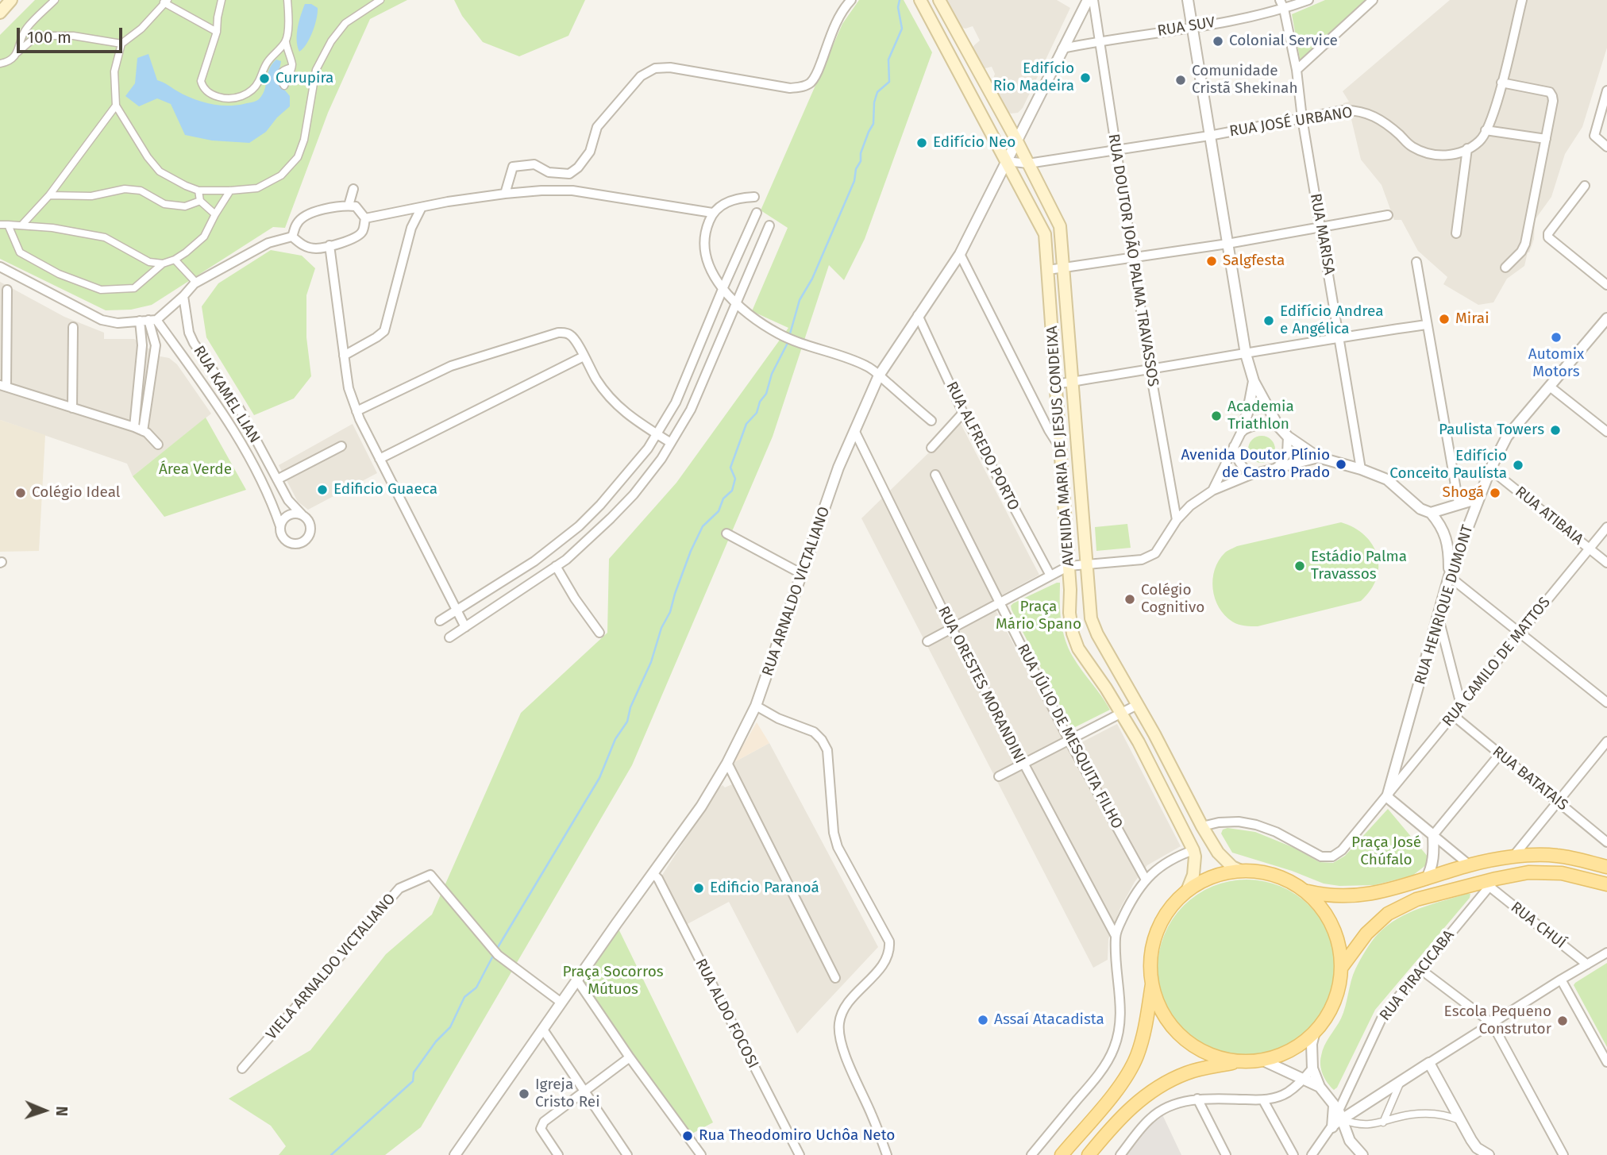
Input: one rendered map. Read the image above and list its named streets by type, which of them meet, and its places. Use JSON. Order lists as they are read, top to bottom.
{
  "streets": {
    "main road": ["AVENIDA MARIA DE JESUS CONDEIXA"],
    "street": [
      "RUA SUV",
      "RUA JOSÉ URBANO",
      "RUA MARISA",
      "RUA DOUTOR JOÃO PALMA TRAVASSOS",
      "RUA KAMEL LIAN",
      "RUA ALFREDO PORTO",
      "RUA ATIBAIA",
      "RUA ARNALDO VICTALIANO",
      "RUA HENRIQUE DUMONT",
      "RUA CAMILO DE MATTOS",
      "RUA ORESTES MORANDINI",
      "RUA JÚLIO DE MESQUITA FILHO",
      "RUA BATATAIS",
      "RUA CHUÍ",
      "VIELA ARNALDO VICTALIANO",
      "RUA PIRACICABA",
      "RUA ALDO FOCOSI"
    ]
  },
  "crossings": [
    ["RUA SUV", "RUA MARISA"],
    ["RUA SUV", "RUA DOUTOR JOÃO PALMA TRAVASSOS"],
    ["RUA SUV", "RUA ARNALDO VICTALIANO"],
    ["RUA JOSÉ URBANO", "RUA MARISA"],
    ["RUA JOSÉ URBANO", "RUA DOUTOR JOÃO PALMA TRAVASSOS"],
    ["RUA JOSÉ URBANO", "AVENIDA MARIA DE JESUS CONDEIXA"],
    ["RUA JOSÉ URBANO", "RUA ARNALDO VICTALIANO"],
    ["RUA ALFREDO PORTO", "RUA ARNALDO VICTALIANO"],
    ["AVENIDA MARIA DE JESUS CONDEIXA", "RUA ARNALDO VICTALIANO"],
    ["AVENIDA MARIA DE JESUS CONDEIXA", "RUA CAMILO DE MATTOS"],
    ["RUA ATIBAIA", "RUA HENRIQUE DUMONT"],
    ["RUA ATIBAIA", "RUA CAMILO DE MATTOS"],
    ["RUA ARNALDO VICTALIANO", "RUA ORESTES MORANDINI"],
    ["RUA ARNALDO VICTALIANO", "VIELA ARNALDO VICTALIANO"],
    ["RUA ARNALDO VICTALIANO", "RUA ALDO FOCOSI"],
    ["RUA HENRIQUE DUMONT", "RUA CAMILO DE MATTOS"],
    ["RUA CAMILO DE MATTOS", "RUA BATATAIS"],
    ["RUA CHUÍ", "RUA PIRACICABA"]
  ],
  "parks": [
    "Área Verde",
    "Praça Mário Spano",
    "Praça José Chúfalo",
    "Praça Socorros Mútuos"
  ],
  "places": [
    "Colonial Service",
    "Edifício Rio Madeira",
    "Curupira",
    "Comunidade Cristã Shekinah",
    "Edifício Neo",
    "Salgfesta",
    "Mirai",
    "Edifício Andrea e Angélica",
    "Automix Motors",
    "Academia Triathlon",
    "Paulista Towers",
    "Avenida Doutor Plínio de Castro Prado",
    "Edifício Conceito Paulista",
    "Edificio Guaeca",
    "Colégio Ideal",
    "Shogá",
    "Estádio Palma Travassos",
    "Colégio Cognitivo",
    "Edificio Paranoá",
    "Assaí Atacadista",
    "Escola Pequeno Construtor",
    "Igreja Cristo Rei",
    "Rua Theodomiro Uchôa Neto"
  ],
  "scale_bar": "100 m",
  "north": "right"
}
